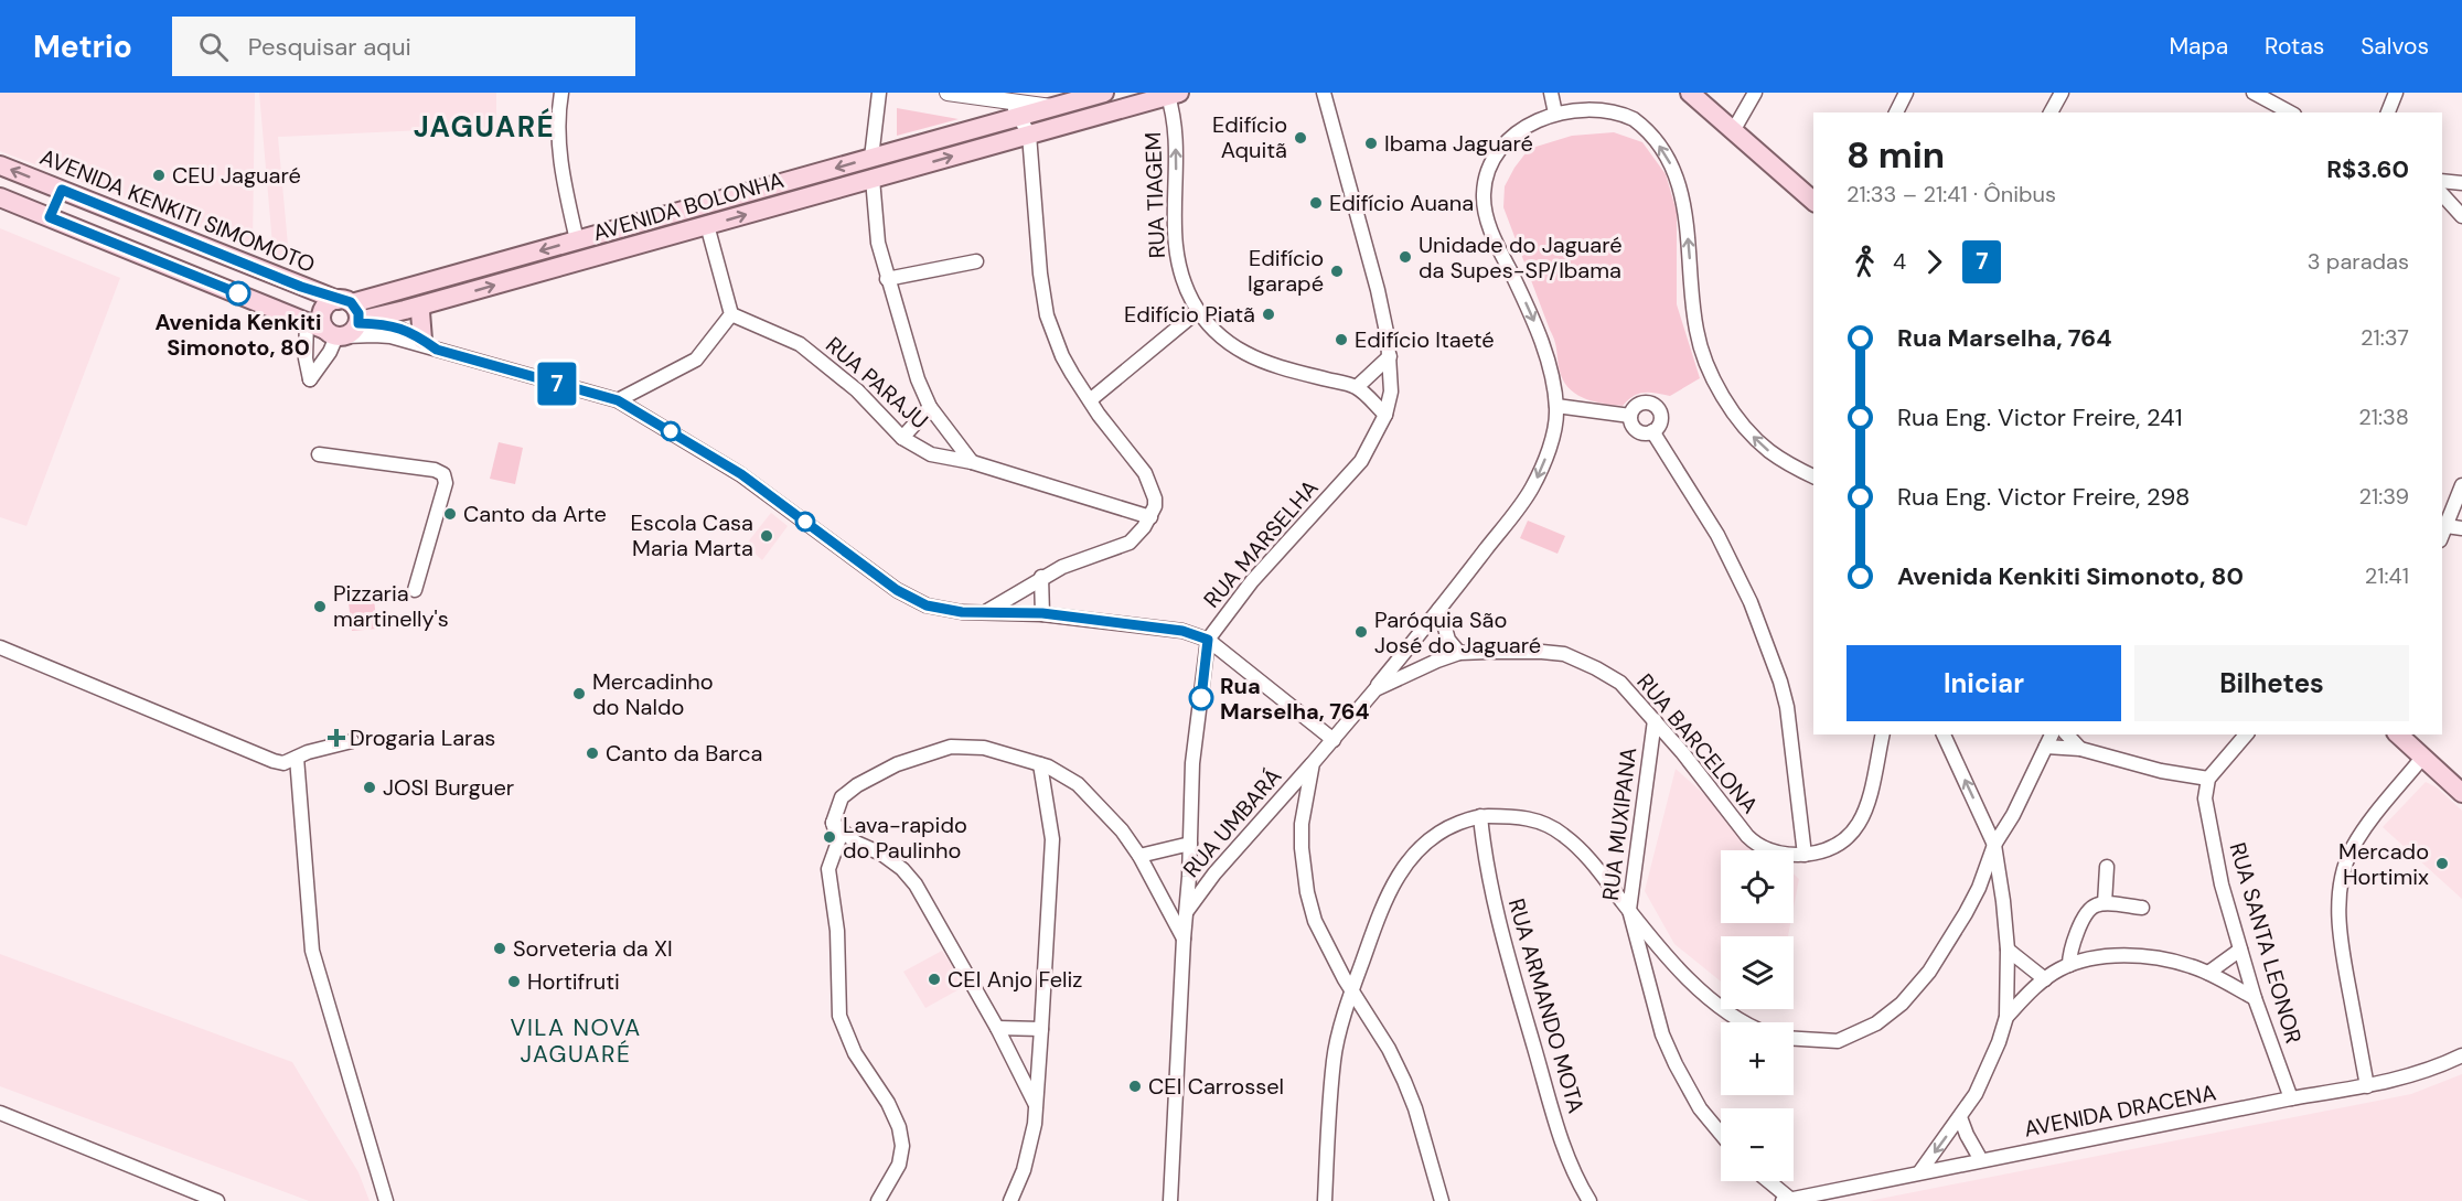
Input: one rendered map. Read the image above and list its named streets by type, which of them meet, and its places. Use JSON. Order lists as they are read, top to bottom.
{
  "streets": {
    "main road": ["AVENIDA BOLONHA", "AVENIDA KENKITI SIMOMOTO"],
    "street": [
      "RUA TIAGEM",
      "RUA PARAJU",
      "RUA MARSELHA",
      "RUA BARCELONA",
      "RUA UMBARÁ",
      "RUA MUXIPANA",
      "RUA SANTA LEONOR",
      "RUA ARMANDO MOTA",
      "AVENIDA DRACENA"
    ]
  },
  "crossings": [
    ["RUA TIAGEM", "AVENIDA BOLONHA"],
    ["AVENIDA BOLONHA", "AVENIDA KENKITI SIMOMOTO"],
    ["RUA MARSELHA", "RUA UMBARÁ"],
    ["RUA BARCELONA", "RUA UMBARÁ"],
    ["RUA BARCELONA", "RUA MUXIPANA"],
    ["RUA SANTA LEONOR", "AVENIDA DRACENA"]
  ],
  "one_way": ["RUA TIAGEM"],
  "districts": ["JAGUARÉ", "VILA NOVA JAGUARÉ"],
  "places": {
    "other": [
      "Edifício Aquitã",
      "Ibama Jaguaré",
      "CEU Jaguaré",
      "Edifício Auana",
      "Unidade do Jaguaré da Supes-SP/Ibama",
      "Edifício Igarapé",
      "Avenida Kenkiti Simonoto, 80",
      "Edifício Piatã",
      "Edifício Itaeté",
      "Canto da Arte",
      "Escola Casa Maria Marta",
      "Pizzaria martinelly's",
      "Paróquia São José do Jaguaré",
      "Mercadinho do Naldo",
      "Rua Marselha, 764",
      "Canto da Barca",
      "JOSI Burguer",
      "Lava-rapido do Paulinho",
      "Mercado Hortimix",
      "Sorveteria da XI",
      "CEI Anjo Feliz",
      "Hortifruti",
      "CEI Carrossel"
    ],
    "health": ["Drogaria Laras"]
  },
  "lines": ["bus line 7"],
  "page": {
    "header": "Metrio",
    "search": "Pesquisar aqui",
    "nav": ["Mapa", "Rotas", "Salvos"],
    "on_map": "7",
    "heading": ["8 min", "21:33 – 21:41 · Ônibus", "R$3.60"],
    "legs": ["4", "7", "3 paradas"],
    "list": [
      {
        "name": "Rua Marselha, 764",
        "value": "21:37"
      },
      {
        "name": "Rua Eng. Victor Freire, 241",
        "value": "21:38"
      },
      {
        "name": "Rua Eng. Victor Freire, 298",
        "value": "21:39"
      },
      {
        "name": "Avenida Kenkiti Simonoto, 80",
        "value": "21:41"
      }
    ],
    "buttons": ["Iniciar", "Bilhetes"],
    "map_buttons": ["+", "−"]
  }
}
